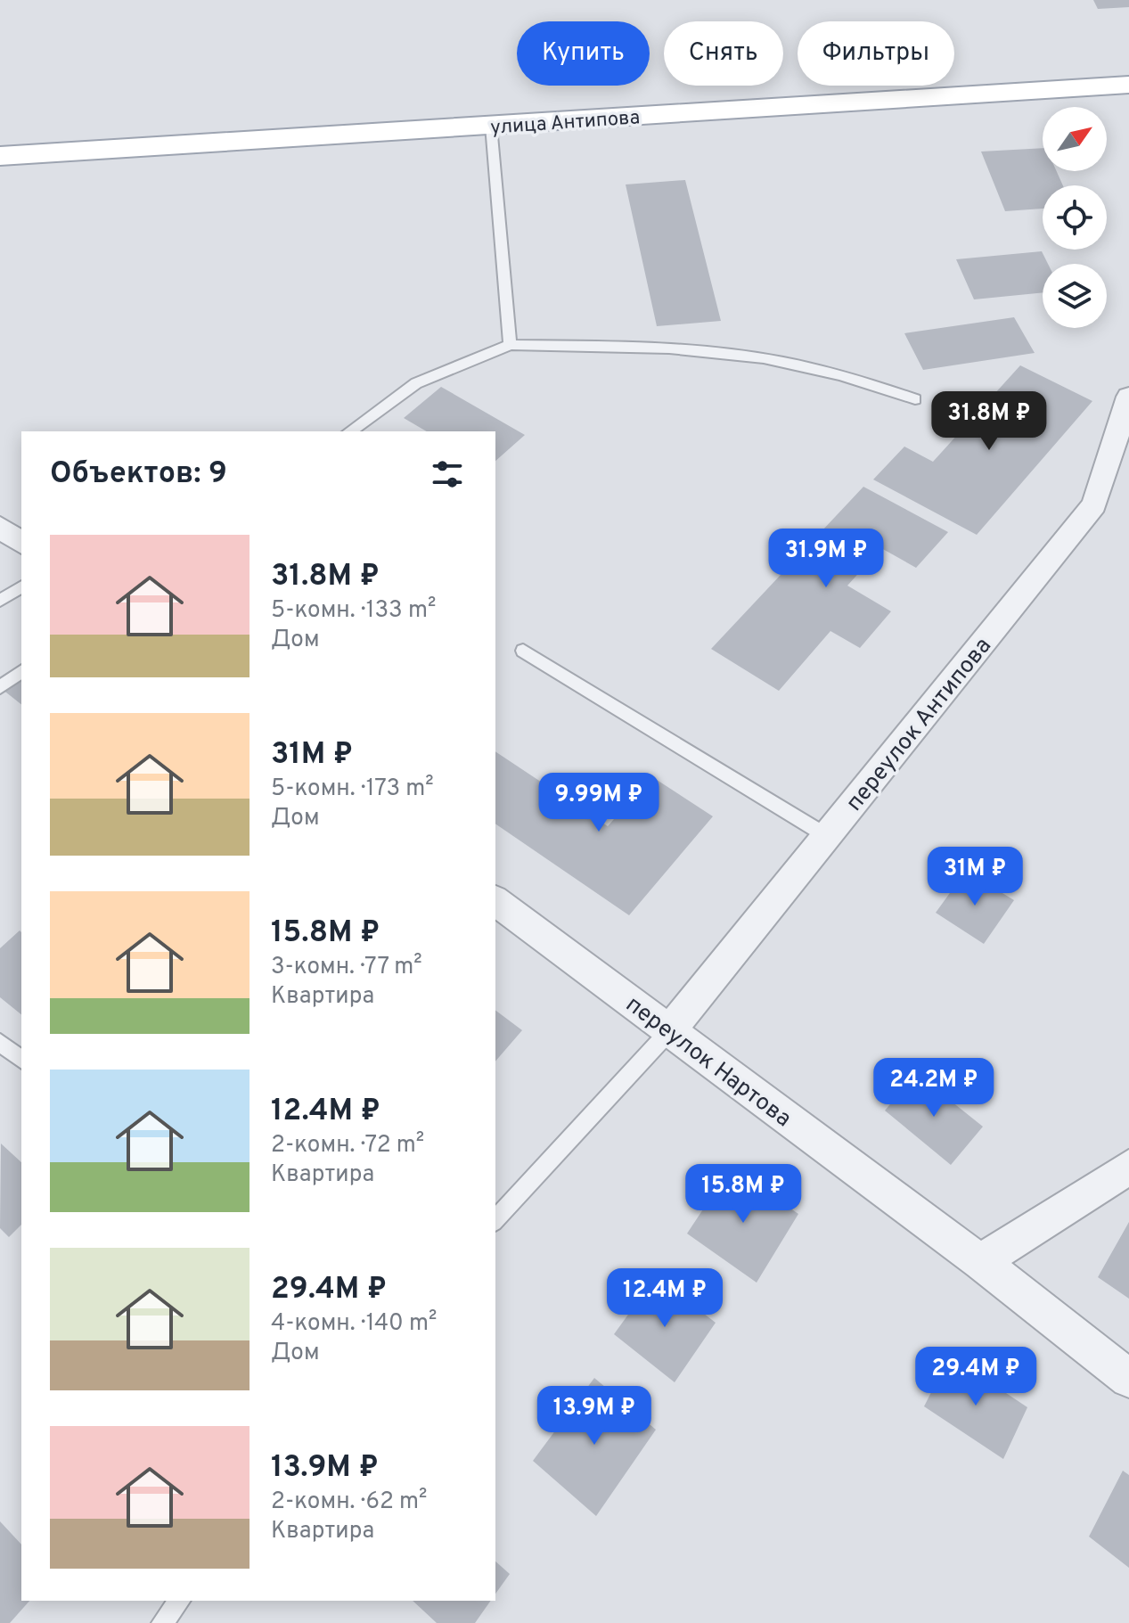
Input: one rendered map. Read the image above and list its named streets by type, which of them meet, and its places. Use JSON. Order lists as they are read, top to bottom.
{
  "streets": {
    "main road": ["улица Антипова"],
    "street": ["переулок Антипова", "переулок Нартова"]
  },
  "crossings": [
    ["переулок Антипова", "переулок Нартова"]
  ],
  "north": "top right",
  "page": {
    "chip": ["Купить", "Снять", "Фильтры"],
    "price": [
      "31.8M ₽",
      "31.9M ₽",
      "9.99M ₽",
      "31M ₽",
      "24.2M ₽",
      "15.8M ₽",
      "12.4M ₽",
      "29.4M ₽",
      "13.9M ₽"
    ],
    "heading": "Объектов: 9",
    "list": [
      {
        "name": "31.8M ₽",
        "note": "5-комн. · 133 m² · Дом"
      },
      {
        "name": "31M ₽",
        "note": "5-комн. · 173 m² · Дом"
      },
      {
        "name": "15.8M ₽",
        "note": "3-комн. · 77 m² · Квартира"
      },
      {
        "name": "12.4M ₽",
        "note": "2-комн. · 72 m² · Квартира"
      },
      {
        "name": "29.4M ₽",
        "note": "4-комн. · 140 m² · Дом"
      },
      {
        "name": "13.9M ₽",
        "note": "2-комн. · 62 m² · Квартира"
      }
    ]
  }
}
